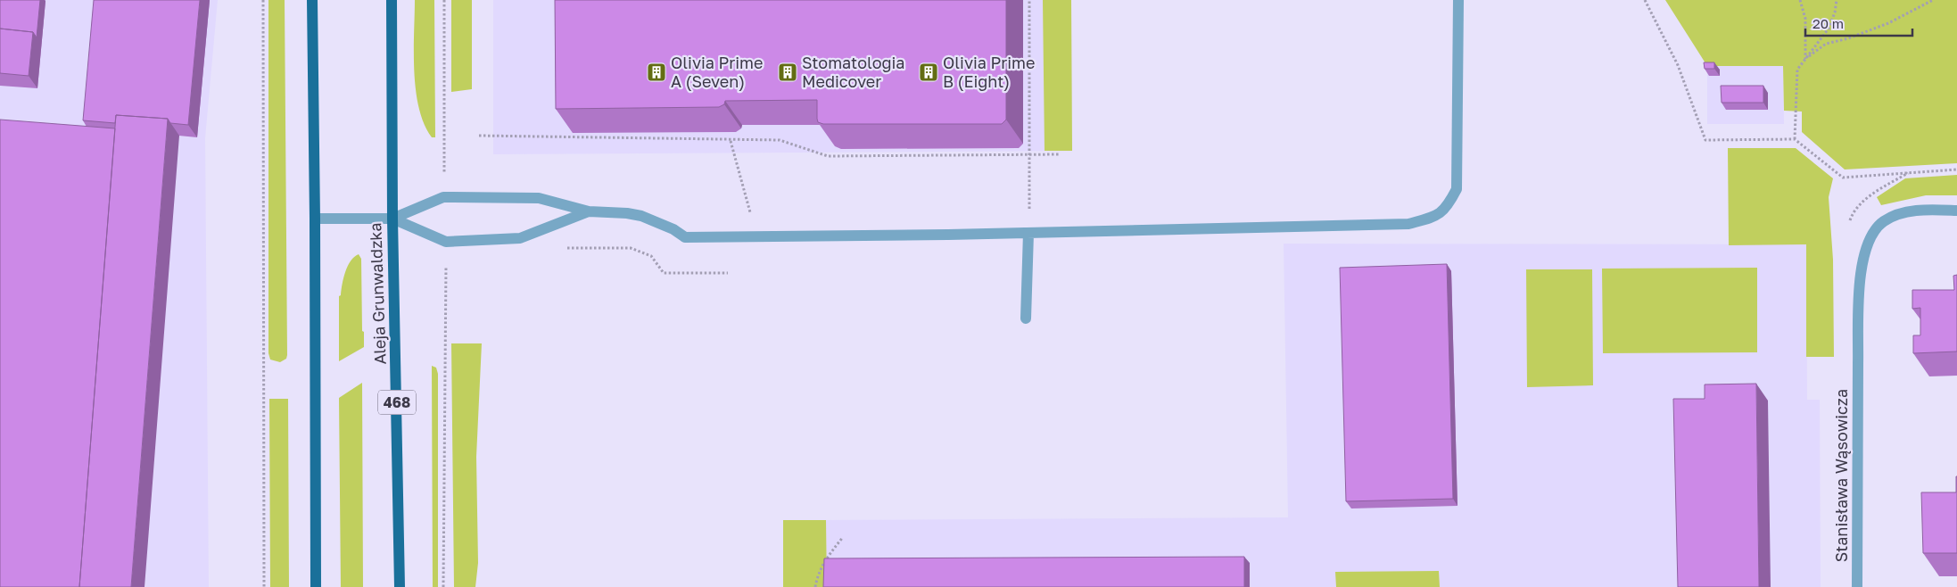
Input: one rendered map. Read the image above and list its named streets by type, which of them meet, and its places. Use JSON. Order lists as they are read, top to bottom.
{
  "streets": {
    "main road": ["Aleja Grunwaldzka", "468"],
    "street": ["Stanisława Wąsowicza"]
  },
  "places": {
    "building": ["Olivia Prime A (Seven)", "Stomatologia Medicover", "Olivia Prime B (Eight)"]
  },
  "scale_bar": "20 m"
}
